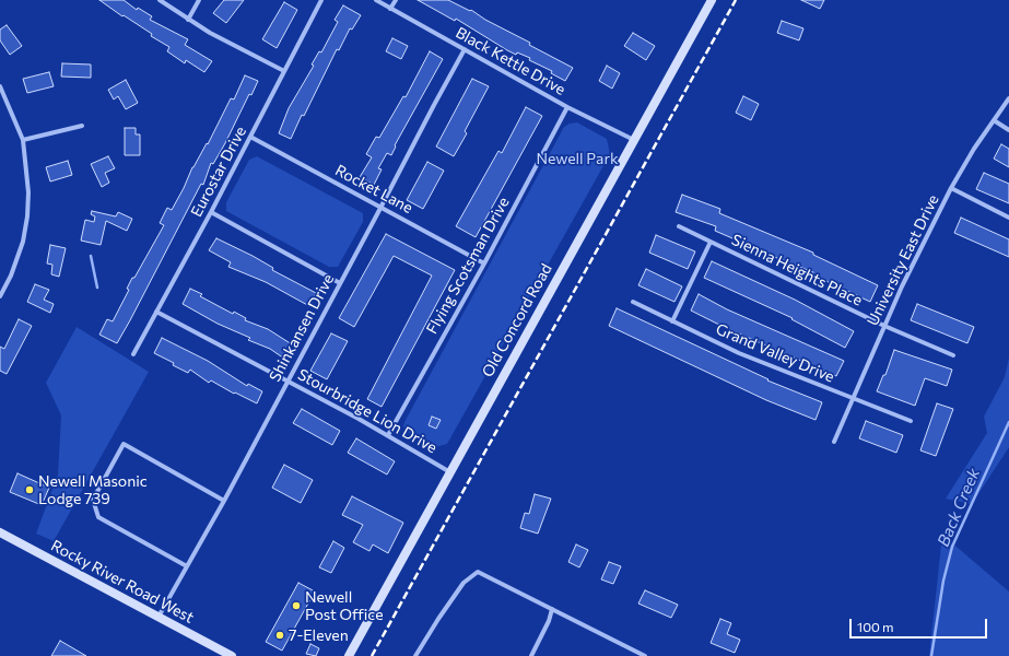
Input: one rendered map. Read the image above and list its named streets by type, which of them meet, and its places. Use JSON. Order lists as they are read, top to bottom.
{
  "streets": {
    "street": [
      "Black Kettle Drive",
      "Eurostar Drive",
      "Rocket Lane",
      "University East Drive",
      "Flying Scotsman Drive",
      "Sienna Heights Place",
      "Old Concord Road",
      "Shinkansen Drive",
      "Grand Valley Drive",
      "Stourbridge Lion Drive",
      "Rocky River Road West"
    ]
  },
  "crossings": [
    ["Black Kettle Drive", "Flying Scotsman Drive"],
    ["Black Kettle Drive", "Old Concord Road"],
    ["Black Kettle Drive", "Shinkansen Drive"],
    ["Eurostar Drive", "Rocket Lane"],
    ["Eurostar Drive", "Stourbridge Lion Drive"],
    ["Rocket Lane", "Flying Scotsman Drive"],
    ["Rocket Lane", "Shinkansen Drive"],
    ["University East Drive", "Sienna Heights Place"],
    ["University East Drive", "Grand Valley Drive"],
    ["Flying Scotsman Drive", "Stourbridge Lion Drive"],
    ["Old Concord Road", "Stourbridge Lion Drive"],
    ["Shinkansen Drive", "Stourbridge Lion Drive"],
    ["Shinkansen Drive", "Rocky River Road West"]
  ],
  "water": ["Back Creek"],
  "parks": ["Newell Park"],
  "places": ["Newell Masonic Lodge 739", "Newell Post Office", "7-Eleven"],
  "scale_bar": "100 m"
}
